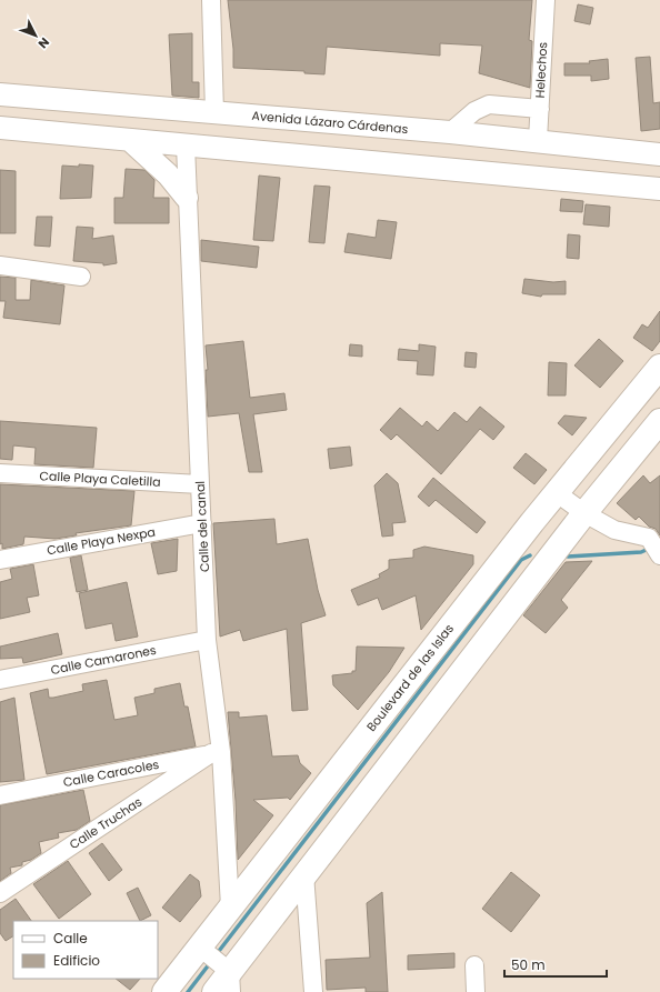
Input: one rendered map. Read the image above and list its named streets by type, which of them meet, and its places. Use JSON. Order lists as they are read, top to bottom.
{
  "streets": {
    "highway": ["Boulevard de las Islas"],
    "main road": ["Avenida Lázaro Cárdenas"],
    "street": [
      "Helechos",
      "Calle Playa Caletilla",
      "Calle del canal",
      "Calle Playa Nexpa",
      "Calle Camarones",
      "Calle Caracoles",
      "Calle Truchas"
    ]
  },
  "crossings": [
    ["Helechos", "Avenida Lázaro Cárdenas"],
    ["Calle Playa Caletilla", "Calle del canal"],
    ["Calle del canal", "Calle Playa Nexpa"],
    ["Calle del canal", "Calle Camarones"],
    ["Calle del canal", "Boulevard de las Islas"],
    ["Calle del canal", "Calle Caracoles"],
    ["Calle del canal", "Calle Truchas"],
    ["Calle Caracoles", "Calle Truchas"]
  ],
  "legend": ["Calle", "Edificio"],
  "scale_bar": "50 m",
  "north": "bottom right"
}
